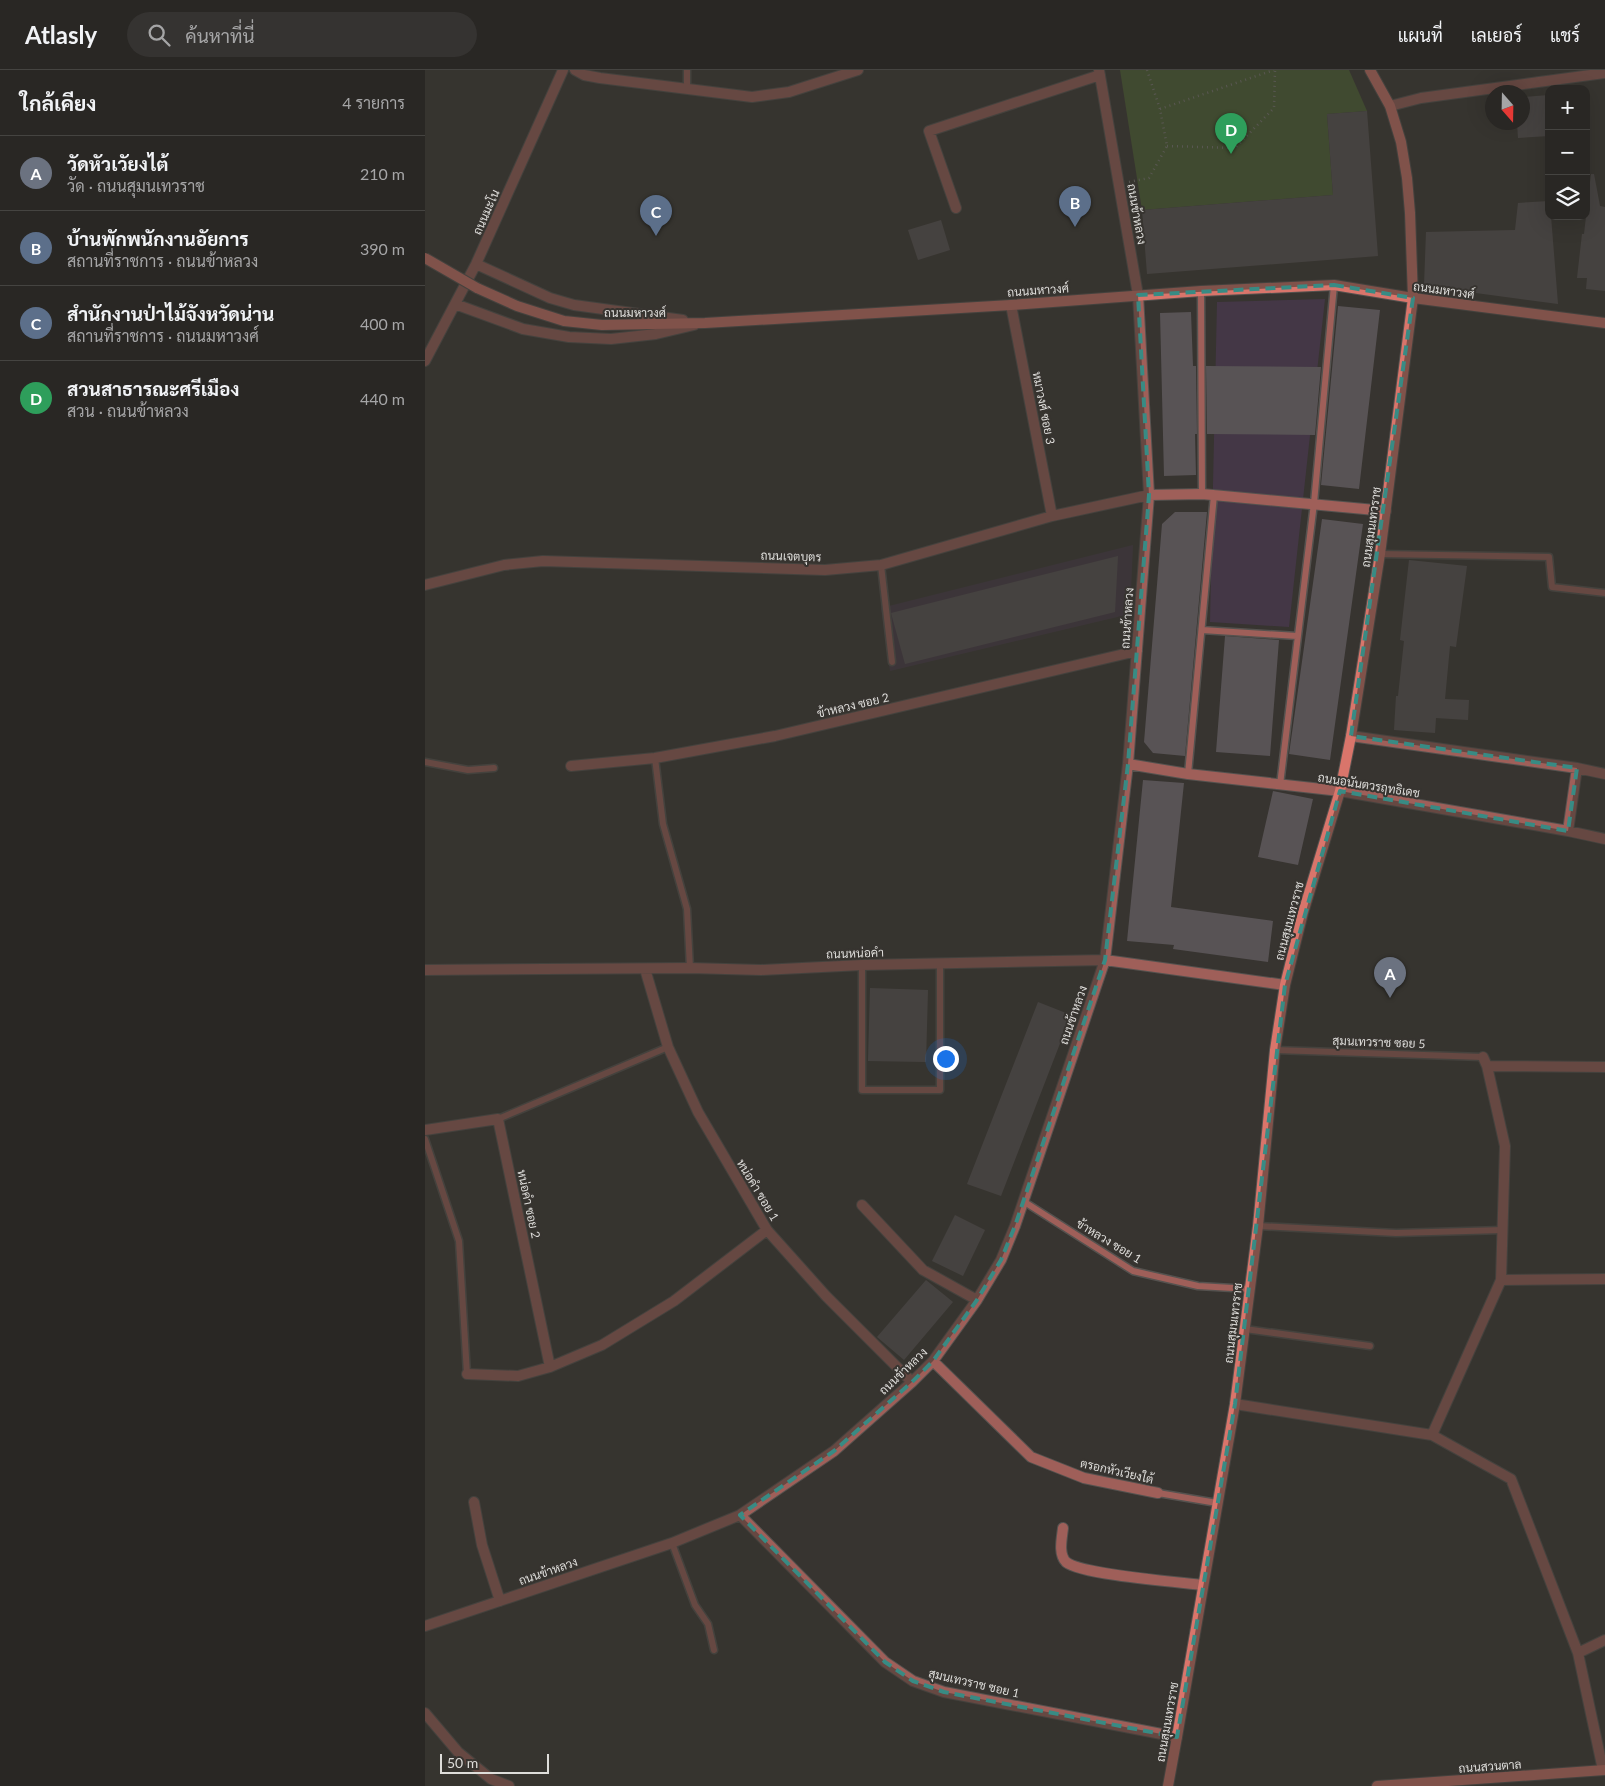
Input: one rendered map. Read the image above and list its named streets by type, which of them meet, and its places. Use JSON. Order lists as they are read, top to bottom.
{
  "streets": {
    "street": [
      "ถนนมะโน",
      "ถนนข้าหลวง",
      "ถนนมหาวงศ์",
      "หมาวงศ์ ซอย 3",
      "ถนนสุมนเทวราช",
      "ถนนเจตบุตร",
      "ข้าหลวง ซอย 2",
      "ถนนอนันตวรฤทธิเดช",
      "ถนนหน่อคำ",
      "หน่อคำ ซอย 1",
      "หน่อคำ ซอย 2",
      "ตรอกหัวเวียงใต้",
      "สุมนเทวราช ซอย 1",
      "ถนนสวนตาล"
    ],
    "lane": ["สุมนเทวราช ซอย 5", "ข้าหลวง ซอย 1"]
  },
  "crossings": [
    ["ถนนข้าหลวง", "ถนนมหาวงศ์"],
    ["ถนนข้าหลวง", "ถนนเจตบุตร"],
    ["ถนนข้าหลวง", "ข้าหลวง ซอย 2"],
    ["ถนนข้าหลวง", "ถนนอนันตวรฤทธิเดช"],
    ["ถนนข้าหลวง", "ถนนหน่อคำ"],
    ["ถนนข้าหลวง", "หน่อคำ ซอย 1"],
    ["ถนนข้าหลวง", "ข้าหลวง ซอย 1"],
    ["ถนนข้าหลวง", "ตรอกหัวเวียงใต้"],
    ["ถนนข้าหลวง", "สุมนเทวราช ซอย 1"],
    ["ถนนมหาวงศ์", "หมาวงศ์ ซอย 3"],
    ["ถนนมหาวงศ์", "ถนนสุมนเทวราช"],
    ["หมาวงศ์ ซอย 3", "ถนนเจตบุตร"],
    ["ถนนสุมนเทวราช", "ถนนเจตบุตร"],
    ["ถนนสุมนเทวราช", "ถนนอนันตวรฤทธิเดช"],
    ["ถนนสุมนเทวราช", "ถนนหน่อคำ"],
    ["ถนนสุมนเทวราช", "สุมนเทวราช ซอย 5"],
    ["ถนนสุมนเทวราช", "ข้าหลวง ซอย 1"],
    ["ถนนสุมนเทวราช", "ตรอกหัวเวียงใต้"],
    ["ถนนสุมนเทวราช", "สุมนเทวราช ซอย 1"],
    ["ถนนหน่อคำ", "หน่อคำ ซอย 1"]
  ],
  "scale_bar": "50 m",
  "north": "bottom",
  "page": {
    "header": "Atlasly",
    "search": "ค้นหาที่นี่",
    "nav": ["แผนที่", "เลเยอร์", "แชร์"],
    "heading": ["ใกล้เคียง", "4 รายการ"],
    "map_buttons": ["+", "−"],
    "pins": [
      "D",
      "B",
      "C",
      "A"
    ],
    "list": [
      {
        "mark": "A",
        "name": "วัดหัวเวัยงไต้",
        "note": "วัด · ถนนสุมนเทวราช",
        "value": "210 m"
      },
      {
        "mark": "B",
        "name": "บ้านพักพนักงานอัยการ",
        "note": "สถานที่ราชการ · ถนนข้าหลวง",
        "value": "390 m"
      },
      {
        "mark": "C",
        "name": "สำนักงานป่าไม้จังหวัดน่าน",
        "note": "สถานที่ราชการ · ถนนมหาวงศ์",
        "value": "400 m"
      },
      {
        "mark": "D",
        "name": "สวนสาธารณะศรีเมือง",
        "note": "สวน · ถนนข้าหลวง",
        "value": "440 m"
      }
    ],
    "scale": "50 m"
  }
}
